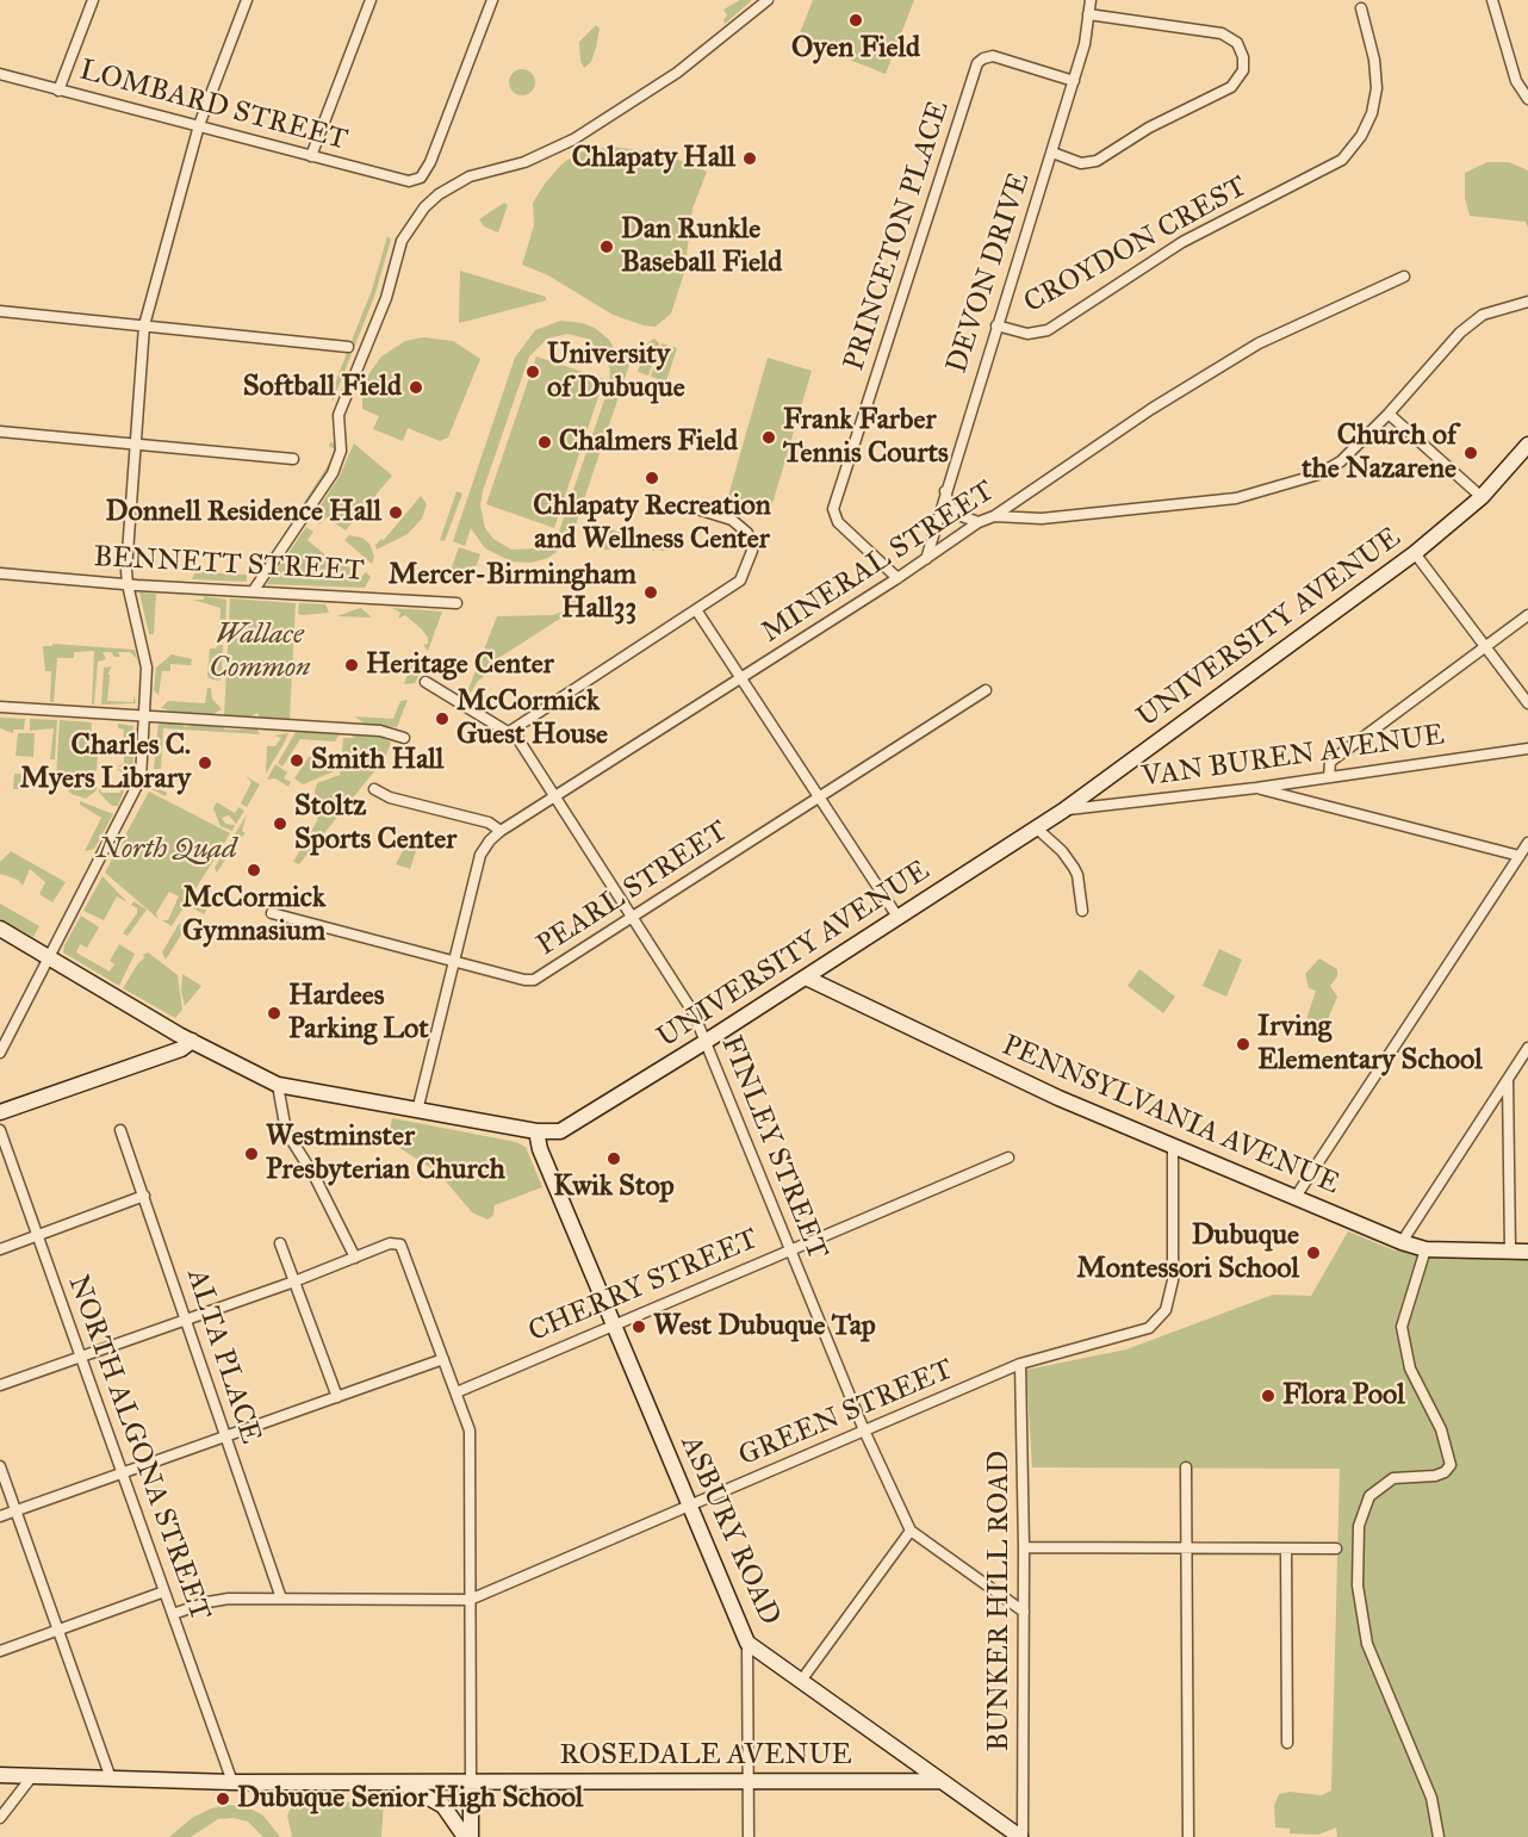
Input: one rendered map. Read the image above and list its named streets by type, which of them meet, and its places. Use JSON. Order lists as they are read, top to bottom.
{
  "streets": {
    "main road": [
      "UNIVERSITY AVENUE",
      "PENNSYLVANIA AVENUE",
      "ASBURY ROAD",
      "ROSEDALE AVENUE"
    ],
    "street": [
      "LOMBARD STREET",
      "PRINCETON PLACE",
      "CROYDON CREST",
      "DEVON DRIVE",
      "MINERAL STREET",
      "BENNETT STREET",
      "VAN BUREN AVENUE",
      "PEARL STREET",
      "FINLEY STREET",
      "CHERRY STREET",
      "ALTA PLACE",
      "GREEN STREET",
      "NORTH ALGONA STREET",
      "BUNKER HILL ROAD"
    ]
  },
  "crossings": [
    ["PRINCETON PLACE", "DEVON DRIVE"],
    ["PRINCETON PLACE", "MINERAL STREET"],
    ["CROYDON CREST", "DEVON DRIVE"],
    ["DEVON DRIVE", "MINERAL STREET"],
    ["MINERAL STREET", "FINLEY STREET"],
    ["UNIVERSITY AVENUE", "VAN BUREN AVENUE"],
    ["UNIVERSITY AVENUE", "PENNSYLVANIA AVENUE"],
    ["UNIVERSITY AVENUE", "FINLEY STREET"],
    ["UNIVERSITY AVENUE", "ASBURY ROAD"],
    ["PEARL STREET", "FINLEY STREET"],
    ["PENNSYLVANIA AVENUE", "GREEN STREET"],
    ["FINLEY STREET", "CHERRY STREET"],
    ["FINLEY STREET", "GREEN STREET"],
    ["FINLEY STREET", "BUNKER HILL ROAD"],
    ["CHERRY STREET", "ASBURY ROAD"],
    ["ALTA PLACE", "GREEN STREET"],
    ["GREEN STREET", "NORTH ALGONA STREET"],
    ["GREEN STREET", "ASBURY ROAD"],
    ["GREEN STREET", "BUNKER HILL ROAD"],
    ["NORTH ALGONA STREET", "ROSEDALE AVENUE"],
    ["ASBURY ROAD", "BUNKER HILL ROAD"],
    ["ASBURY ROAD", "ROSEDALE AVENUE"]
  ],
  "parks": ["Wallace Common", "North Quad"],
  "places": [
    "Oyen Field",
    "Chlapaty Hall",
    "Dan Runkle Baseball Field",
    "University of Dubuque",
    "Softball Field",
    "Frank Farber Tennis Courts",
    "Chalmers Field",
    "Church of the Nazarene",
    "Chlapaty Recreation and Wellness Center",
    "Donnell Residence Hall",
    "Mercer-Birmingham Hall33",
    "Heritage Center",
    "McCormick Guest House",
    "Smith Hall",
    "Charles C. Myers Library",
    "Stoltz Sports Center",
    "McCormick Gymnasium",
    "Hardees Parking Lot",
    "Irving Elementary School",
    "Westminster Presbyterian Church",
    "Kwik Stop",
    "Dubuque Montessori School",
    "West Dubuque Tap",
    "Flora Pool",
    "Dubuque Senior High School"
  ]
}
